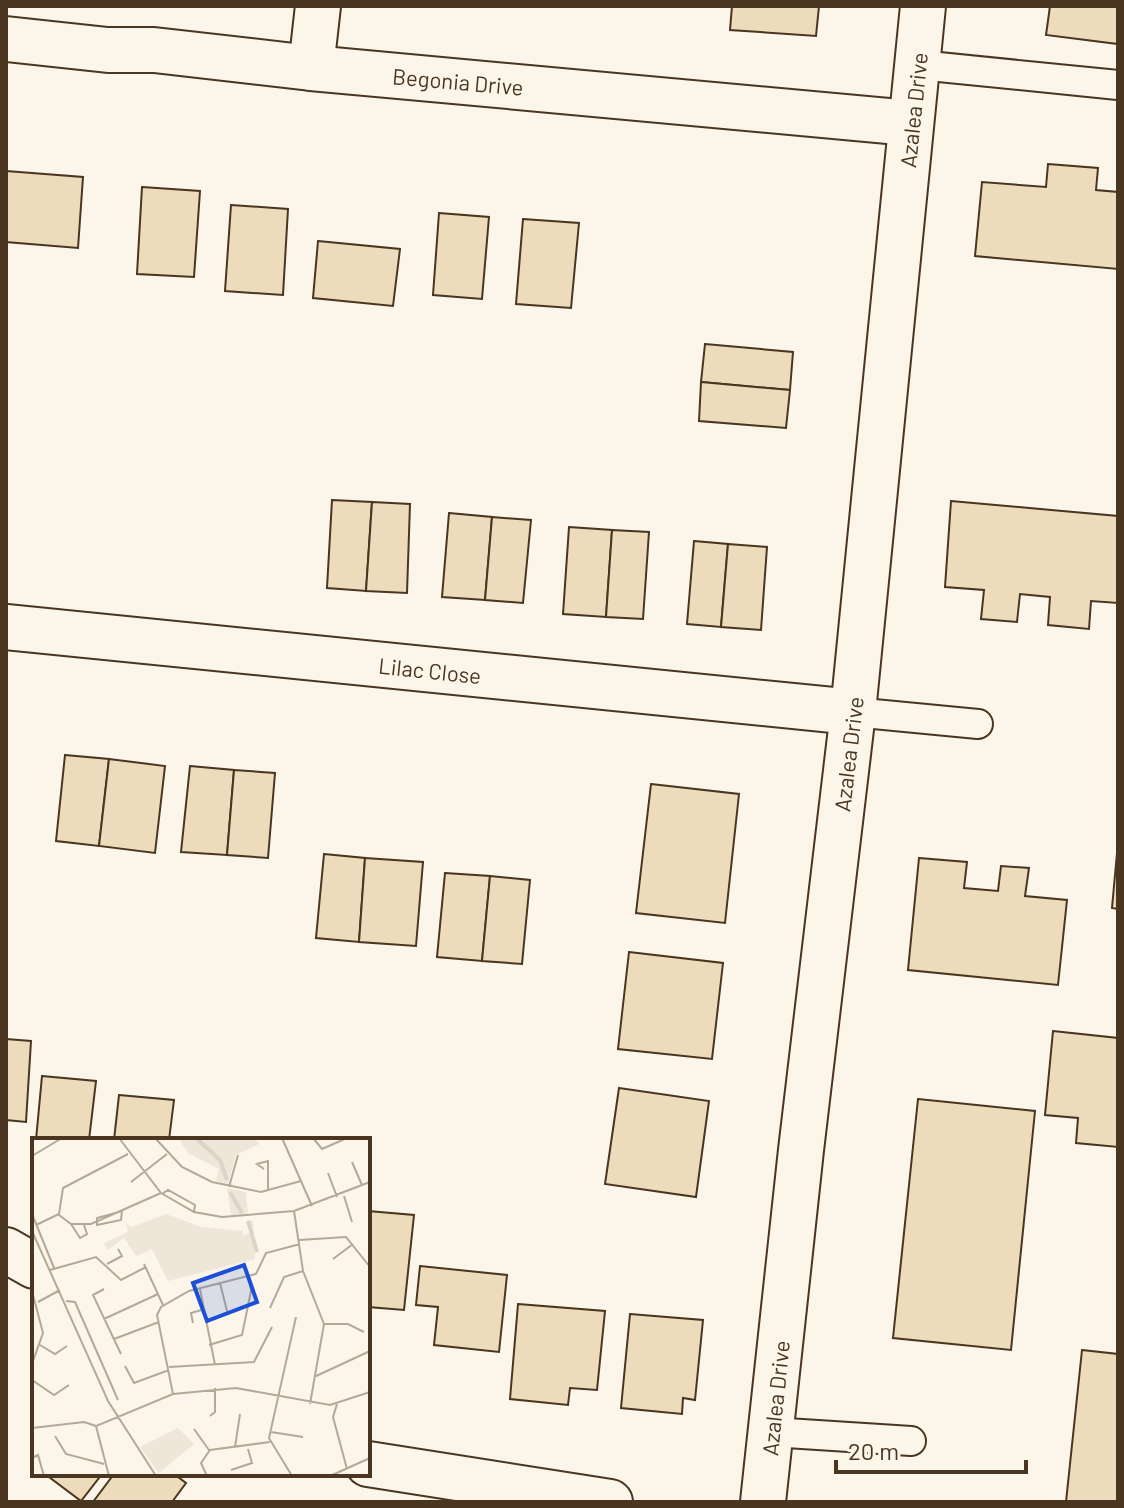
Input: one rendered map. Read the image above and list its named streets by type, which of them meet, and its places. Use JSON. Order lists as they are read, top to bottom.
{
  "streets": {
    "street": ["Begonia Drive", "Azalea Drive", "Lilac Close"]
  },
  "crossings": [
    ["Begonia Drive", "Azalea Drive"],
    ["Azalea Drive", "Lilac Close"]
  ],
  "scale_bar": "20 m"
}
